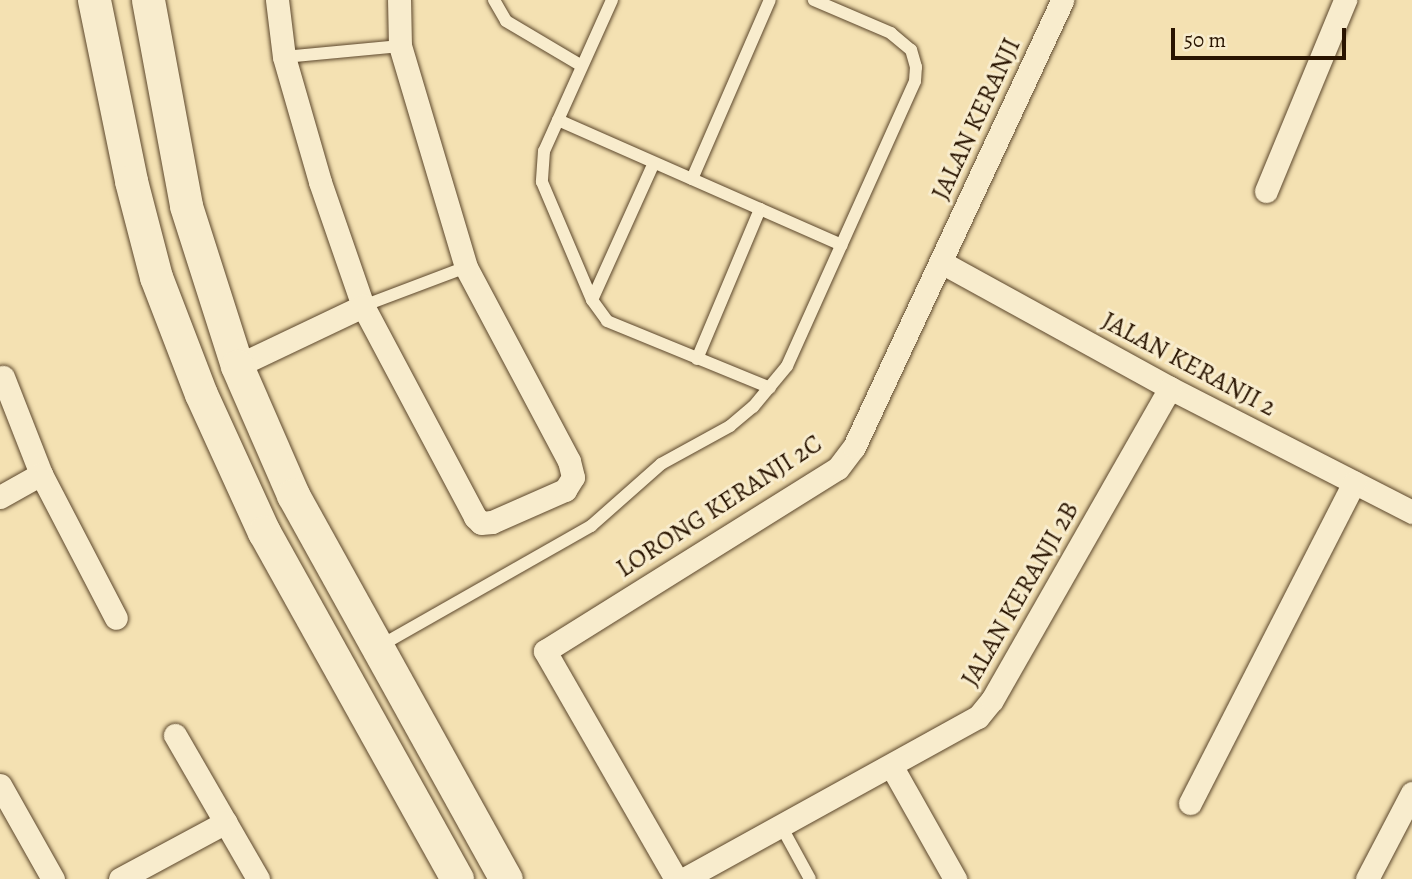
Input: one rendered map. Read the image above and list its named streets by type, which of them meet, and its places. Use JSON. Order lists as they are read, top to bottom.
{
  "streets": {
    "street": [
      "JALAN KERANJI",
      "JALAN KERANJI 2",
      "LORONG KERANJI 2C",
      "JALAN KERANJI 2B"
    ]
  },
  "crossings": [
    ["JALAN KERANJI", "JALAN KERANJI 2"],
    ["JALAN KERANJI", "LORONG KERANJI 2C"],
    ["JALAN KERANJI 2", "LORONG KERANJI 2C"],
    ["JALAN KERANJI 2", "JALAN KERANJI 2B"]
  ],
  "scale_bar": "50 m"
}
